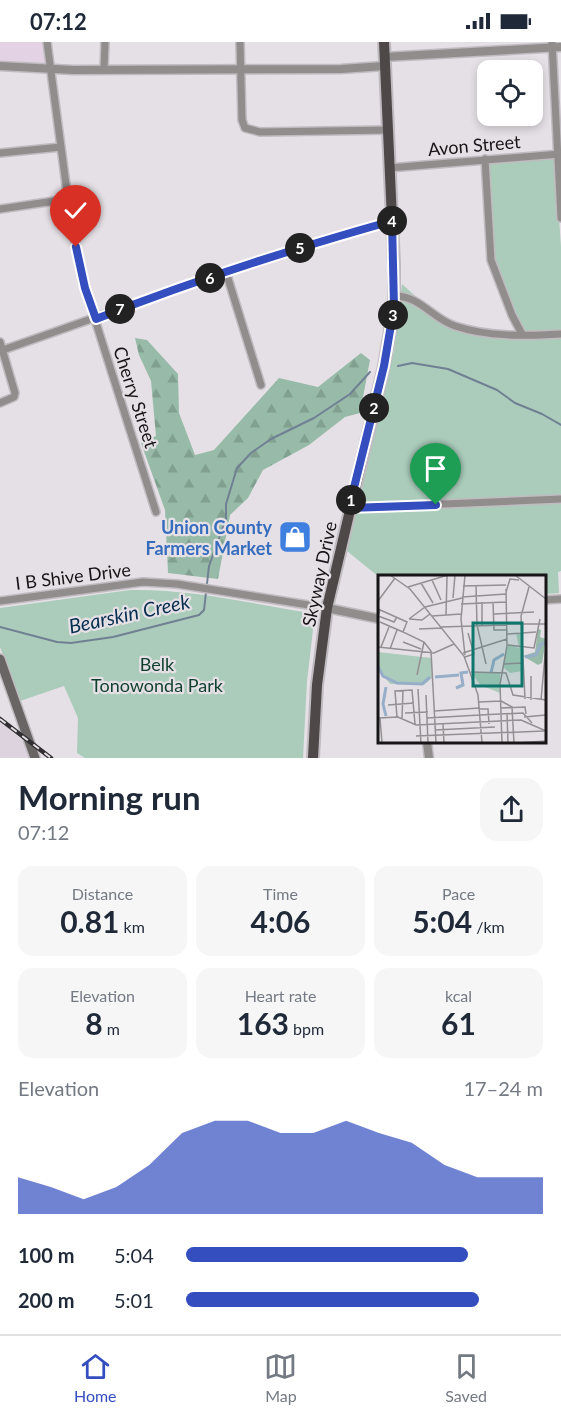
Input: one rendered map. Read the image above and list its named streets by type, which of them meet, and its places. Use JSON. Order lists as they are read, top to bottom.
{
  "streets": {
    "main road": ["Skyway Drive"],
    "street": ["Avon Street", "Cherry Street", "I B Shive Drive"]
  },
  "crossings": [
    ["Avon Street", "Skyway Drive"],
    ["Skyway Drive", "I B Shive Drive"]
  ],
  "water": ["Bearskin Creek"],
  "parks": ["Belk Tonowonda Park"],
  "places": {
    "shop": ["Union County Farmers Market"]
  },
  "page": {
    "status": "07:12",
    "pins": [
      "4",
      "5",
      "6",
      "7",
      "3",
      "2",
      "1"
    ],
    "heading": ["Morning run", "07:12"],
    "stats": [
      ["Distance", "0.81 km"],
      ["Time", "4:06"],
      ["Pace", "5:04 /km"],
      ["Elevation", "8 m"],
      ["Heart rate", "163 bpm"],
      ["kcal", "61"]
    ],
    "chart": ["Elevation", "17–24 m"],
    "list": [
      {
        "name": "100 m",
        "note": "5:04"
      },
      {
        "name": "200 m",
        "note": "5:01"
      }
    ],
    "tabs": ["Home", "Map", "Saved"]
  }
}
